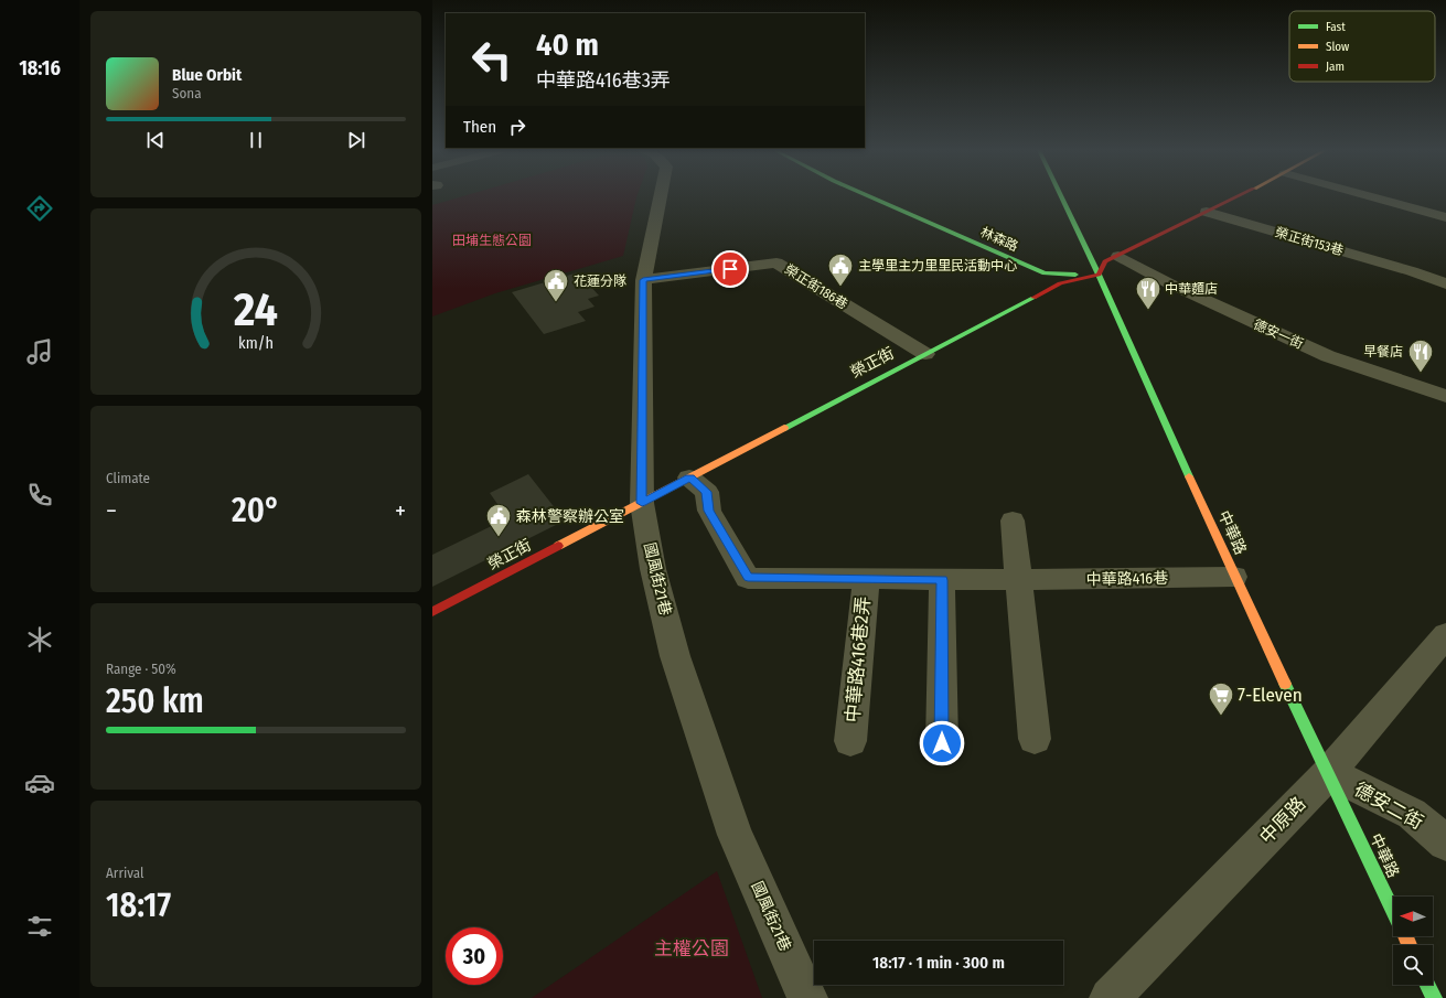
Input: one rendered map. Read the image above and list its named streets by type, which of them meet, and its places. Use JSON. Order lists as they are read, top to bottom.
{
  "streets": {
    "street": [
      "林森路",
      "榮正街153巷",
      "榮正街186巷",
      "德安一街",
      "榮正街",
      "中華路",
      "國風街21巷",
      "中華路416巷",
      "中華路416巷2弄",
      "德安二街",
      "中原路"
    ]
  },
  "crossings": [
    ["林森路", "榮正街"],
    ["林森路", "中華路"],
    ["榮正街186巷", "榮正街"],
    ["榮正街186巷", "國風街21巷"],
    ["榮正街", "中華路"],
    ["榮正街", "國風街21巷"],
    ["榮正街", "中華路416巷"],
    ["中華路", "中華路416巷"],
    ["中華路", "德安二街"],
    ["中華路", "中原路"],
    ["中華路416巷", "中華路416巷2弄"],
    ["德安二街", "中原路"]
  ],
  "parks": ["田埔生態公園", "主權公園"],
  "places": {
    "public building": ["主學里主力里里民活動中心", "花蓮分隊", "森林警察辦公室"],
    "restaurant": ["中華麵店", "早餐店"],
    "supermarket": ["7-Eleven"]
  },
  "legend": ["Fast", "Slow", "Jam"],
  "north": "left",
  "page": {
    "tabs": "18:16",
    "turn": ["40 m", "中華路416巷3弄"],
    "song": ["Blue Orbit", "Sona"],
    "then": "Then",
    "tile": [
      "Climate",
      ["Range · 50%", "250 km"],
      ["Arrival", "18:17"]
    ],
    "heat": ["−", "20°", "+"],
    "limit": "30",
    "trip": "18:17 · 1 min · 300 m",
    "gauge": ["24", "km/h"]
  }
}
